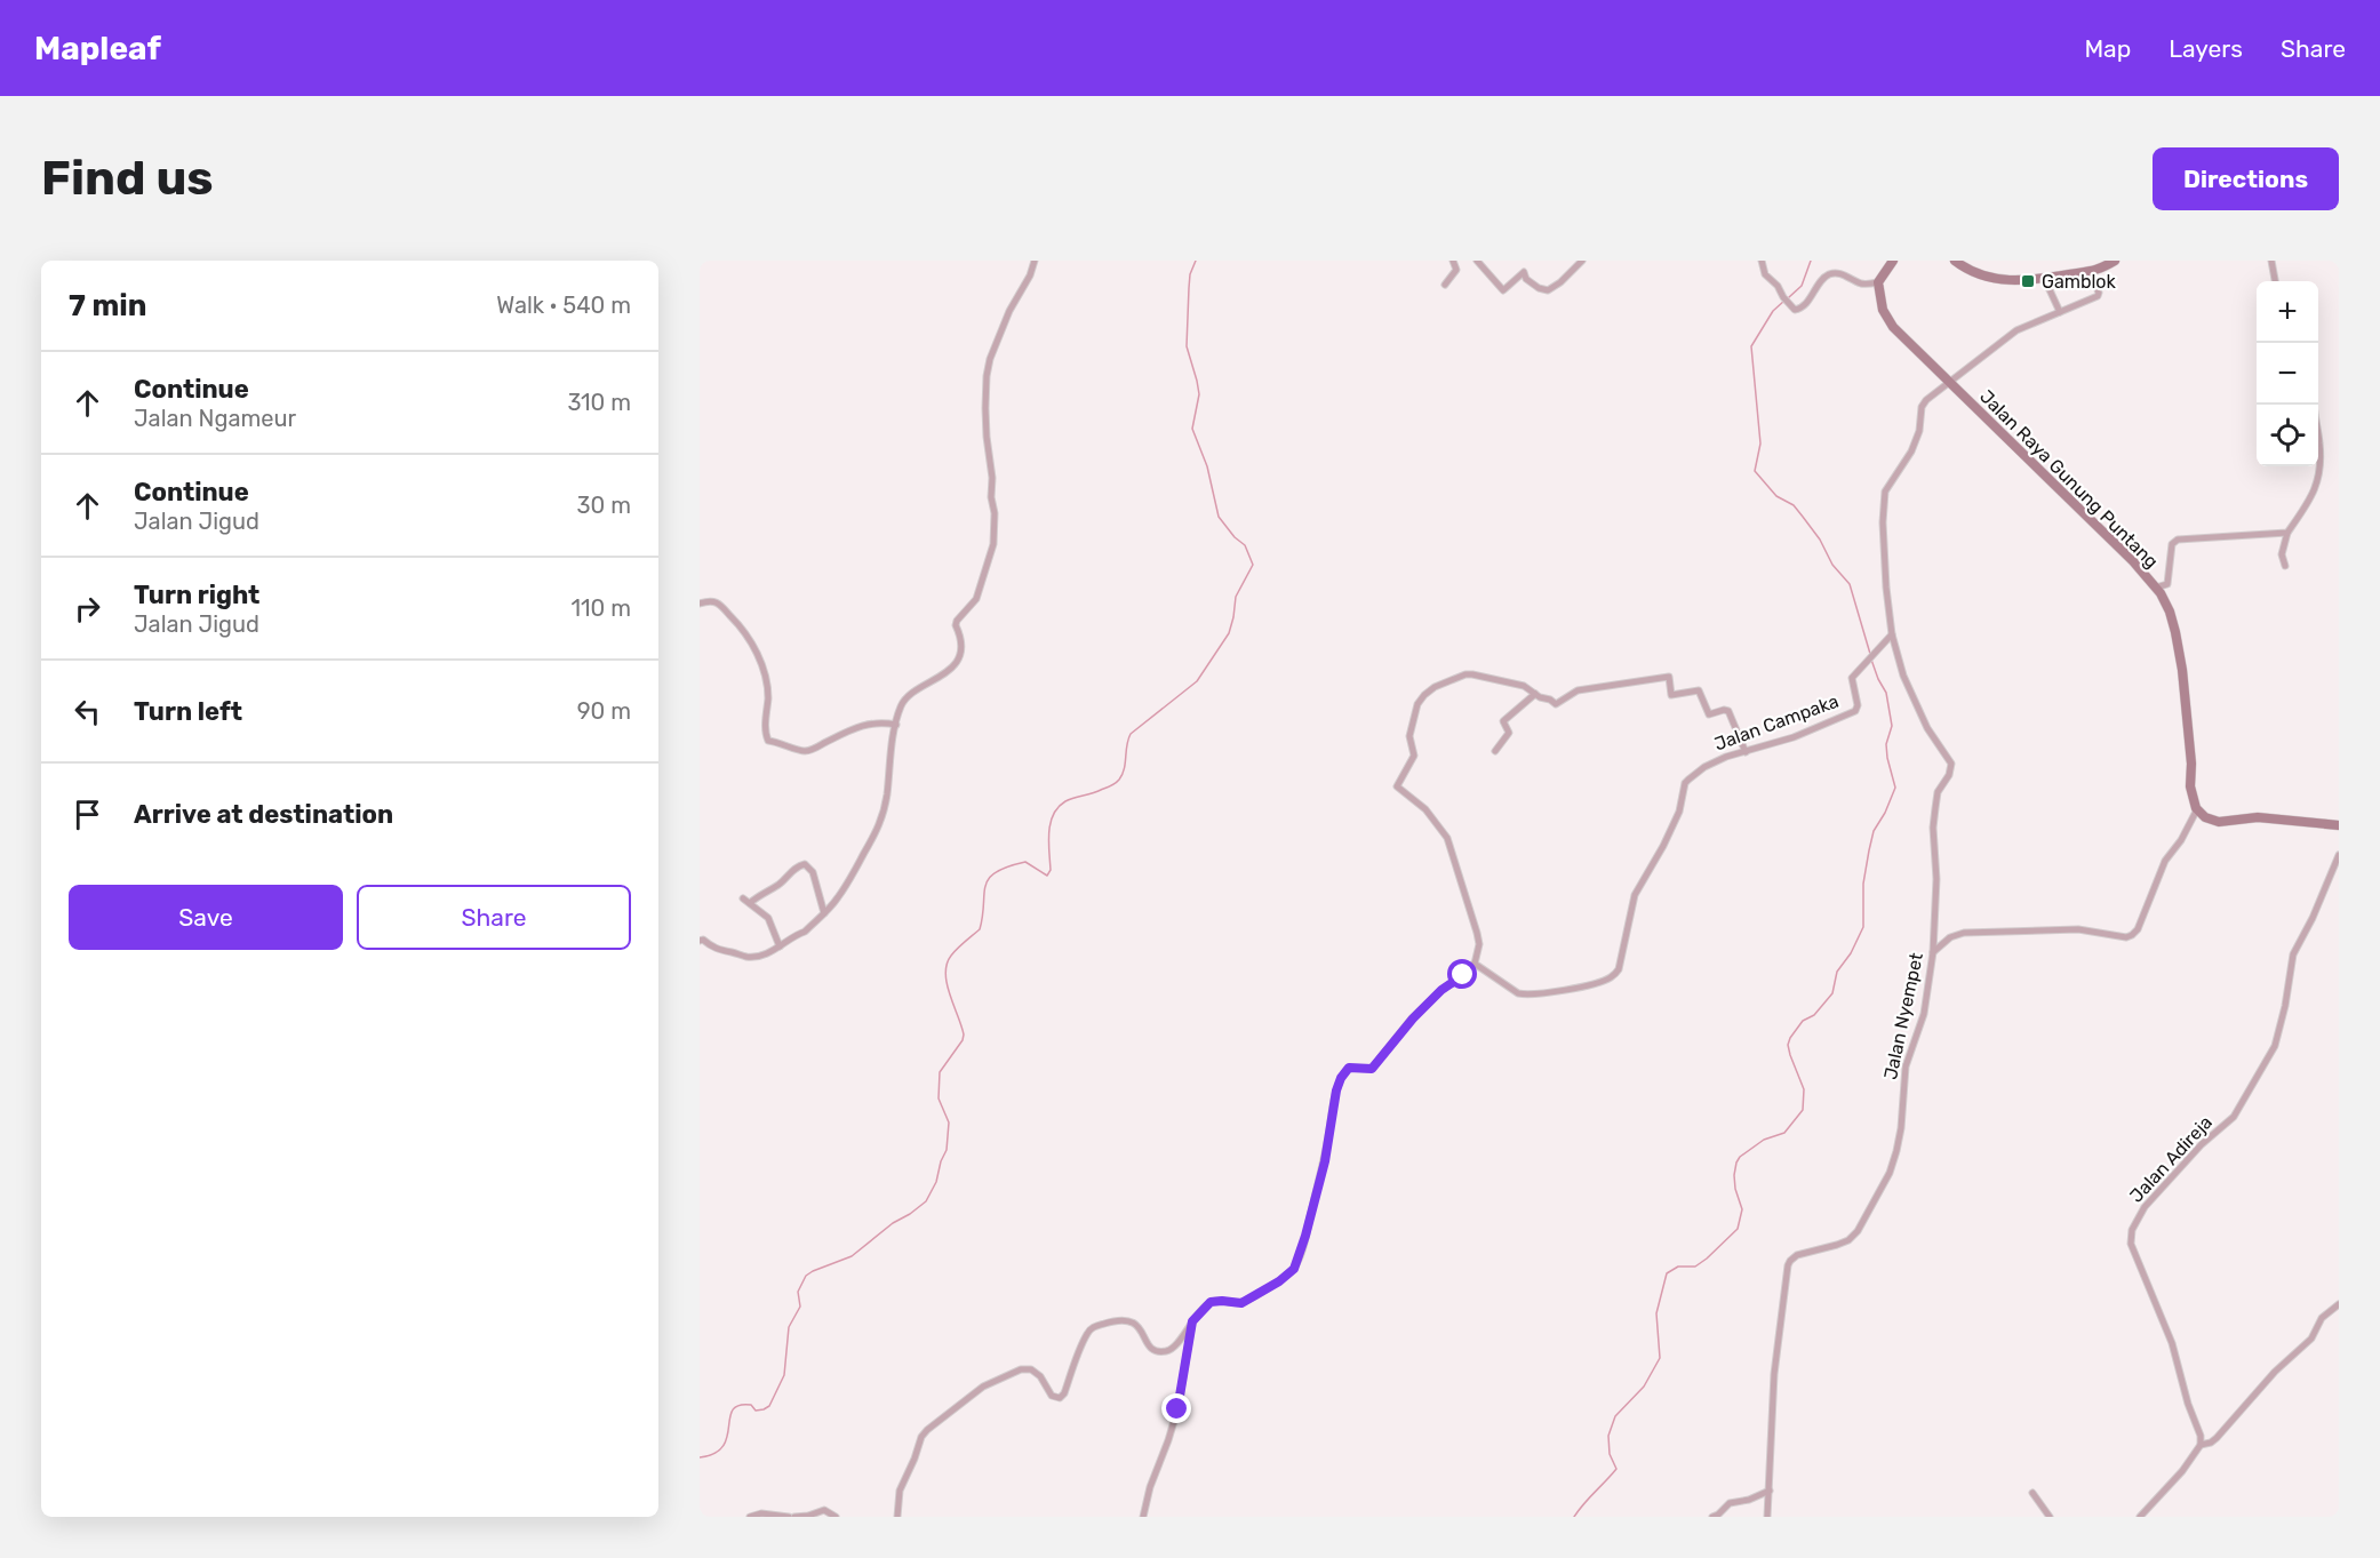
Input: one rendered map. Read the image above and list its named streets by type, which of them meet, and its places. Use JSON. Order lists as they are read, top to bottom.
{
  "streets": {
    "street": [
      "Jalan Raya Gunung Puntang",
      "Jalan Campaka",
      "Jalan Nyempet",
      "Jalan Adireja"
    ]
  },
  "crossings": [
    ["Jalan Raya Gunung Puntang", "Jalan Nyempet"],
    ["Jalan Campaka", "Jalan Nyempet"]
  ],
  "places": {
    "transit": ["Gamblok"]
  },
  "page": {
    "header": "Mapleaf",
    "nav": ["Map", "Layers", "Share"],
    "buttons": [
      "Directions",
      ["Save", "Share"]
    ],
    "title": "Find us",
    "heading": ["7 min", "Walk · 540 m"],
    "map_buttons": ["+", "−"],
    "list": [
      ["Continue", "Jalan Ngameur", "310 m"],
      ["Continue", "Jalan Jigud", "30 m"],
      ["Turn right", "Jalan Jigud", "110 m"],
      ["Turn left", "90 m"],
      "Arrive at destination"
    ]
  }
}
